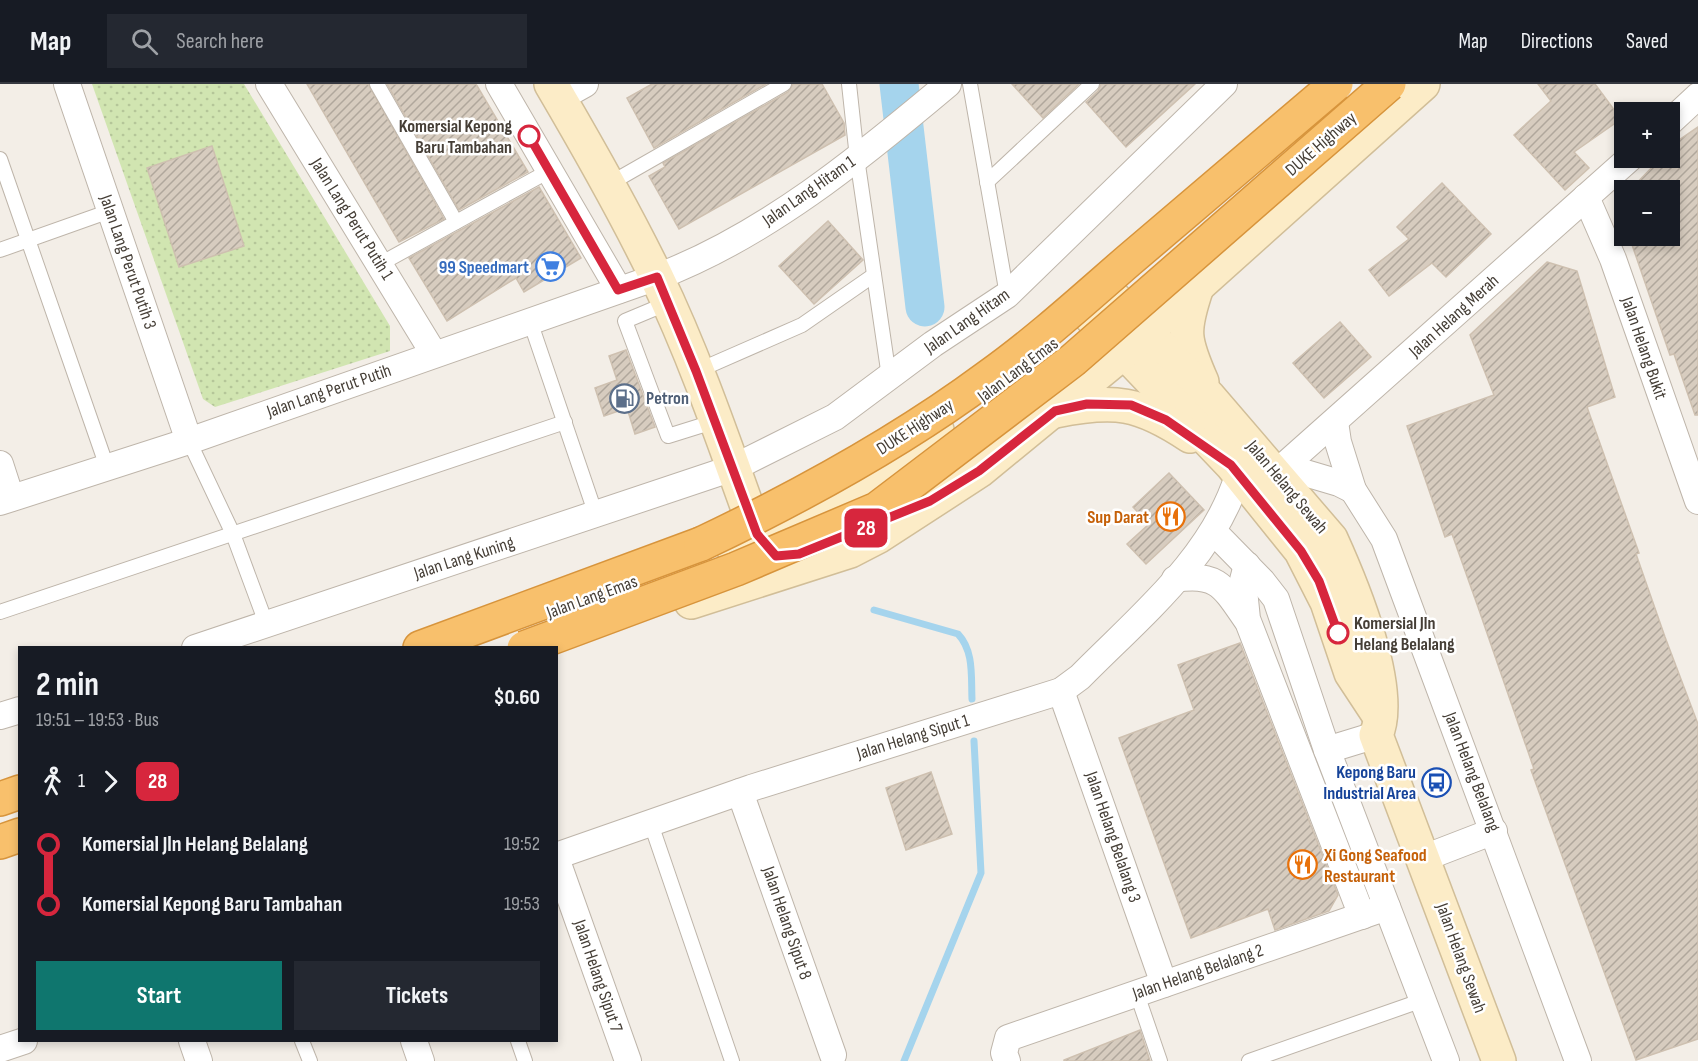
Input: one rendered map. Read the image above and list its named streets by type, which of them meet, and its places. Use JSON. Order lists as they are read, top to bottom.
{
  "streets": {
    "highway": ["DUKE Highway"],
    "main road": ["Jalan Lang Emas", "Jalan Helang Sewah"],
    "street": [
      "Jalan Lang Hitam 1",
      "Jalan Lang Perut Putih 1",
      "Jalan Lang Perut Putih 3",
      "Jalan Helang Merah",
      "Jalan Lang Hitam",
      "Jalan Helang Bukit",
      "Jalan Lang Perut Putih",
      "Jalan Lang Kuning",
      "Jalan Helang Siput 1",
      "Jalan Helang Belalang",
      "Jalan Helang Belalang 3",
      "Jalan Helang Siput 8",
      "Jalan Helang Belalang 2",
      "Jalan Helang Siput 7"
    ]
  },
  "crossings": [
    ["Jalan Lang Hitam 1", "Jalan Lang Perut Putih"],
    ["Jalan Lang Perut Putih 1", "Jalan Lang Perut Putih"],
    ["Jalan Lang Perut Putih 3", "Jalan Lang Perut Putih"],
    ["Jalan Helang Merah", "Jalan Helang Bukit"],
    ["Jalan Helang Merah", "Jalan Helang Sewah"],
    ["Jalan Helang Merah", "Jalan Helang Belalang"],
    ["Jalan Lang Hitam", "Jalan Lang Kuning"],
    ["Jalan Lang Emas", "Jalan Helang Sewah"],
    ["Jalan Helang Sewah", "Jalan Helang Siput 1"],
    ["Jalan Helang Siput 1", "Jalan Helang Belalang 3"],
    ["Jalan Helang Siput 1", "Jalan Helang Siput 8"],
    ["Jalan Helang Belalang 3", "Jalan Helang Belalang 2"]
  ],
  "places": {
    "other": ["Komersial Kepong Baru Tambahan", "Komersial Jln Helang Belalang"],
    "supermarket": ["99 Speedmart"],
    "fuel station": ["Petron"],
    "restaurant": ["Sup Darat", "Xi Gong Seafood Restaurant"],
    "bus stop": ["Kepong Baru Industrial Area"]
  },
  "lines": ["bus line 28"],
  "page": {
    "header": "Map",
    "search": "Search here",
    "nav": ["Map", "Directions", "Saved"],
    "on_map": "28",
    "map_buttons": ["+", "−"],
    "heading": ["2 min", "19:51 – 19:53 · Bus", "$0.60"],
    "legs": ["1", "28"],
    "list": [
      {
        "name": "Komersial Jln Helang Belalang",
        "value": "19:52"
      },
      {
        "name": "Komersial Kepong Baru Tambahan",
        "value": "19:53"
      }
    ],
    "buttons": ["Start", "Tickets"]
  }
}
